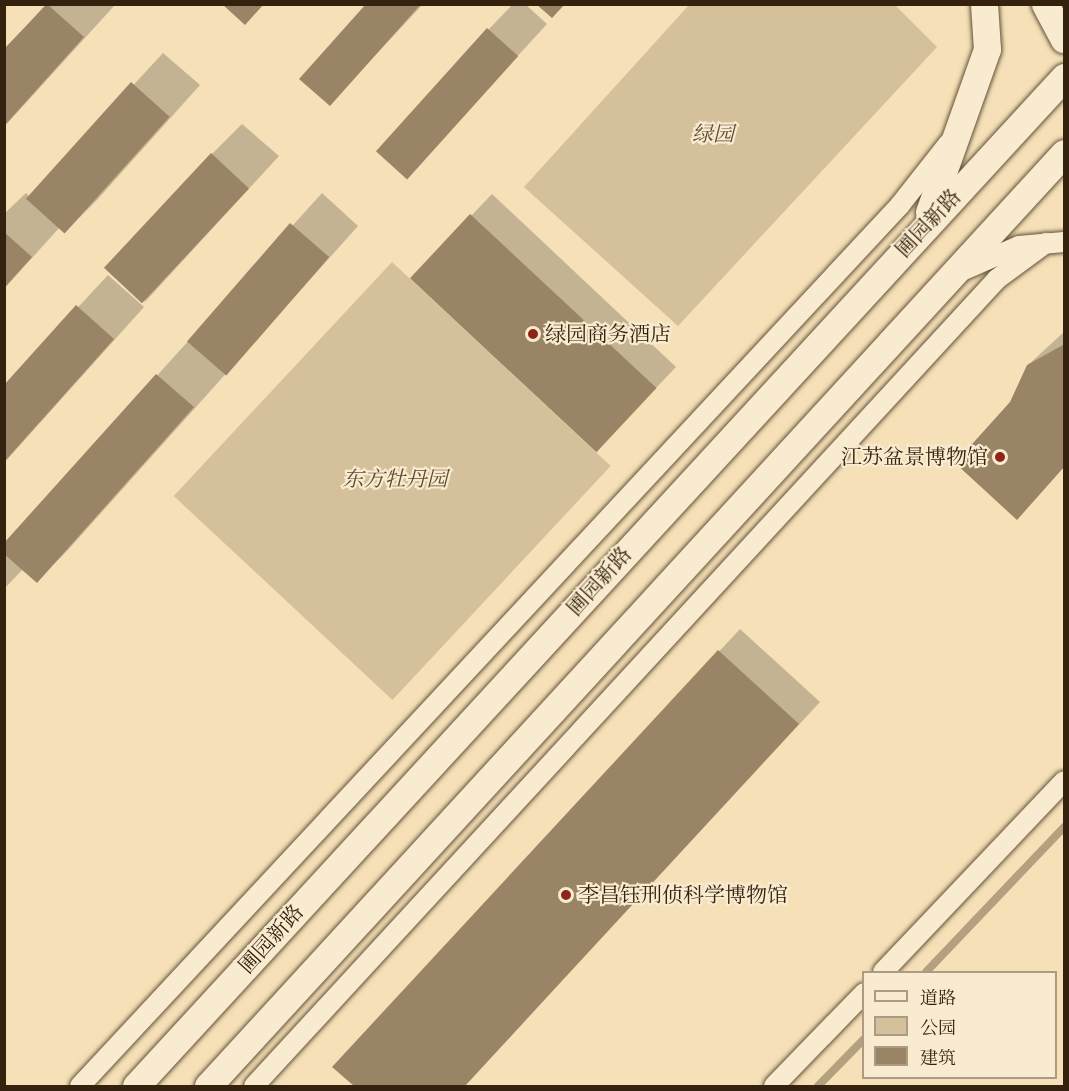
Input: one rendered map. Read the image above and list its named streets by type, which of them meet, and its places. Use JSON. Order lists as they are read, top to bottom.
{
  "streets": {
    "street": ["圃园新路"]
  },
  "parks": ["绿园", "东方牡丹园"],
  "places": ["绿园商务酒店", "江苏盆景博物馆", "李昌钰刑侦科学博物馆"],
  "legend": ["道路", "公园", "建筑"]
}
